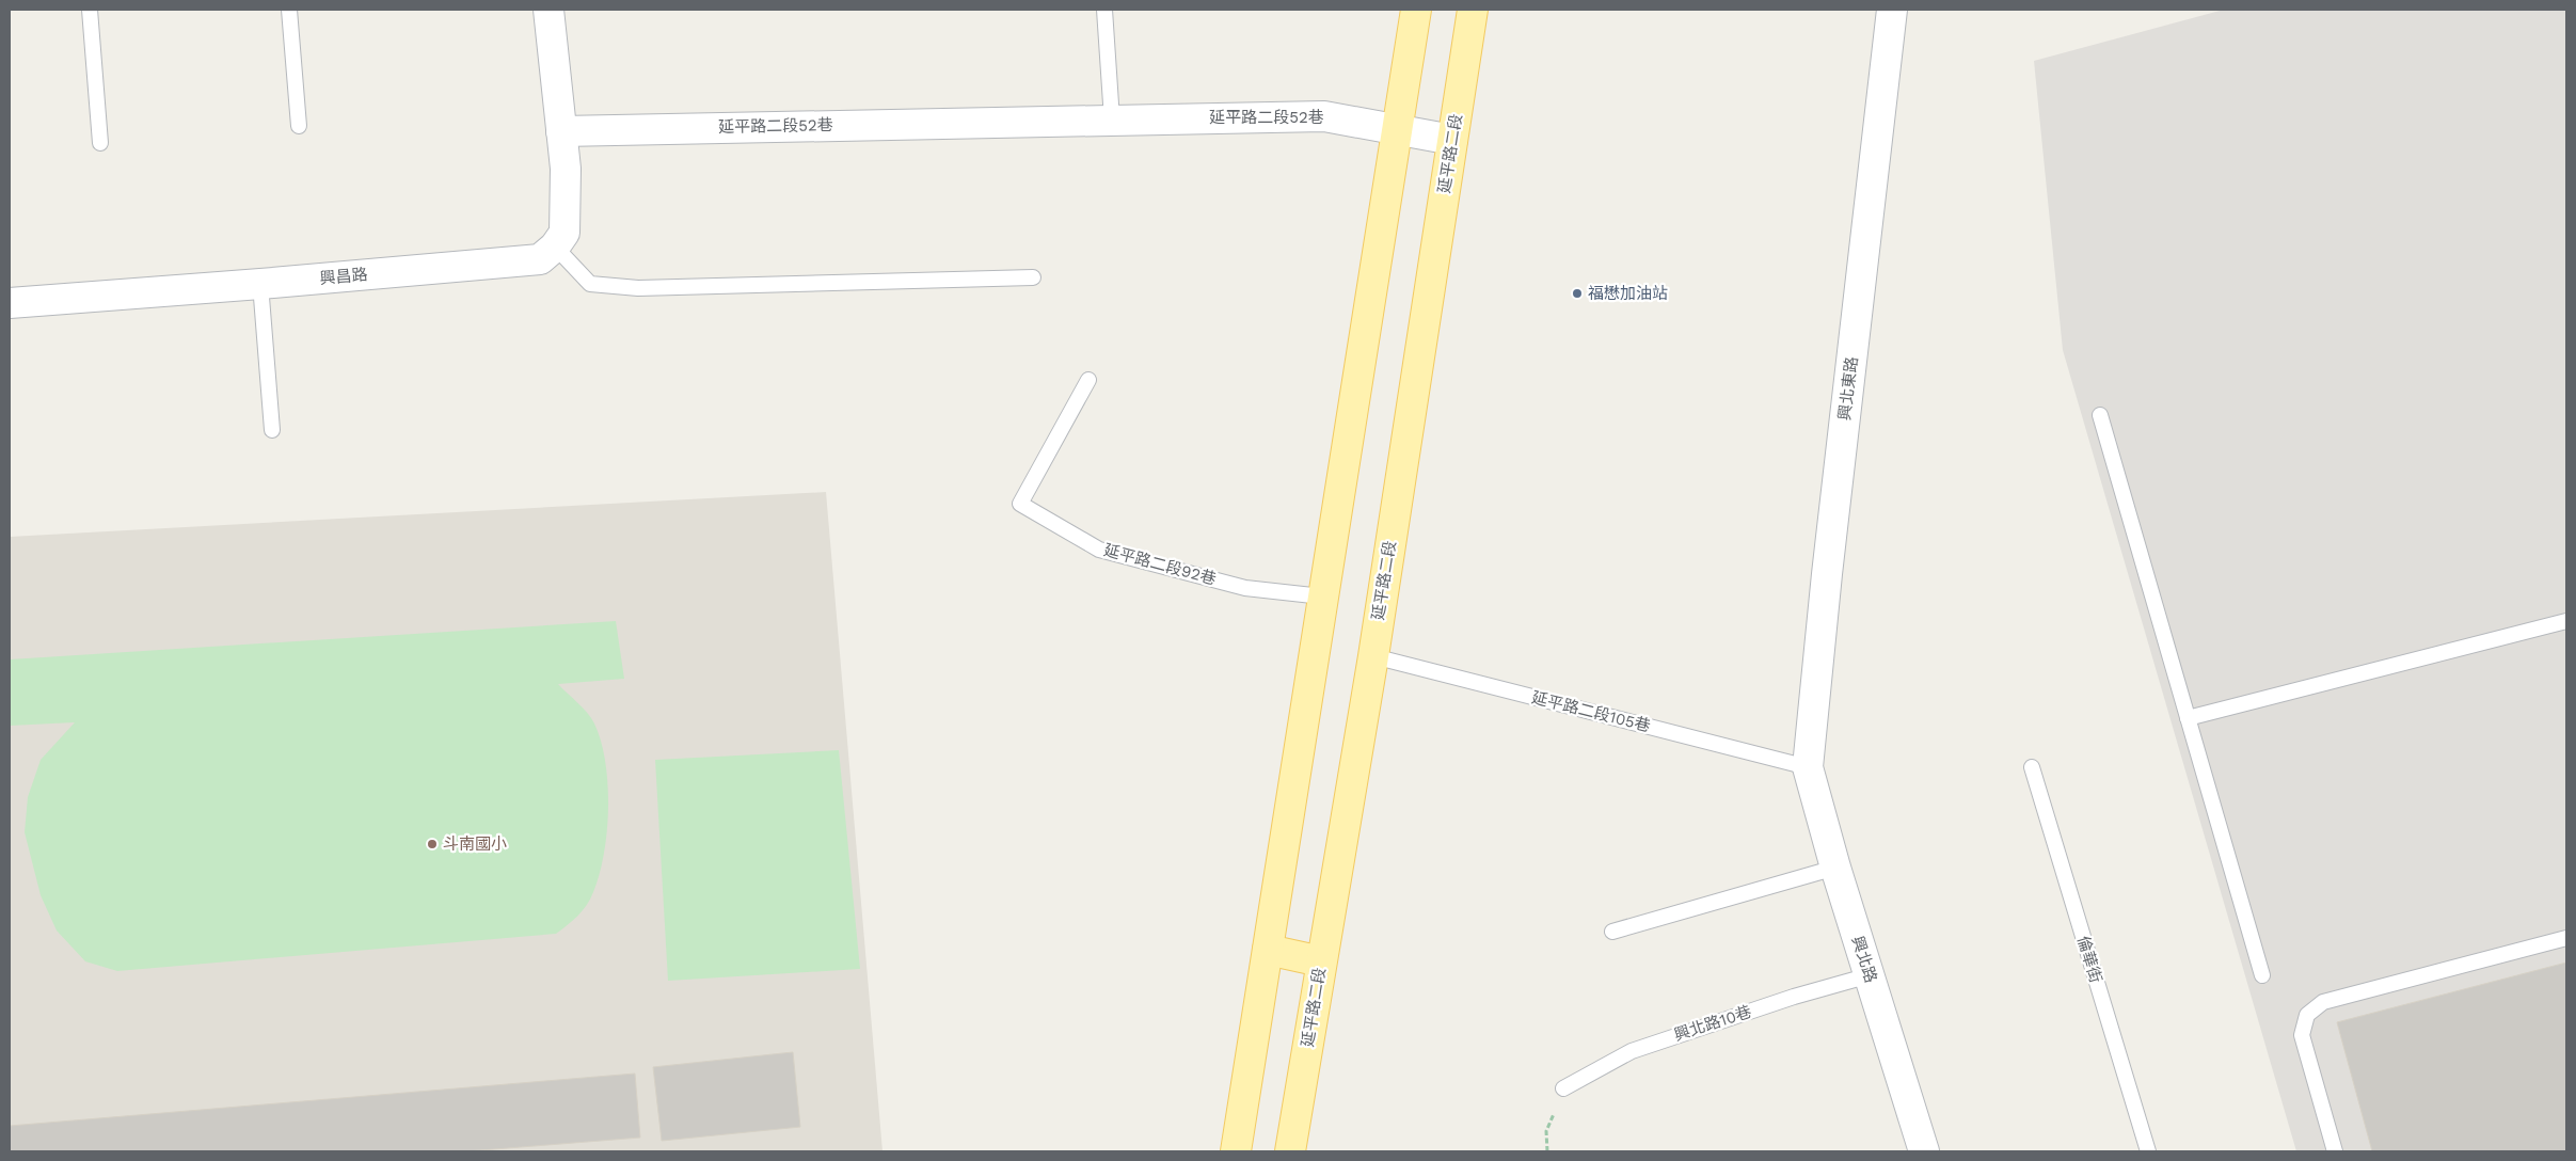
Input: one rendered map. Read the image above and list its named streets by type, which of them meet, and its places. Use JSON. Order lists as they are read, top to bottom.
{
  "streets": {
    "main road": ["延平路二段"],
    "street": [
      "延平路二段52巷",
      "興昌路",
      "興北東路",
      "興北路"
    ],
    "lane": [
      "延平路二段92巷",
      "延平路二段105巷",
      "倫華街",
      "興北路10巷"
    ]
  },
  "crossings": [
    ["延平路二段52巷", "延平路二段"],
    ["延平路二段", "延平路二段105巷"],
    ["興北東路", "延平路二段105巷"],
    ["興北東路", "興北路"],
    ["延平路二段105巷", "興北路"],
    ["興北路", "興北路10巷"]
  ],
  "places": ["福懋加油站", "斗南國小"]
}
